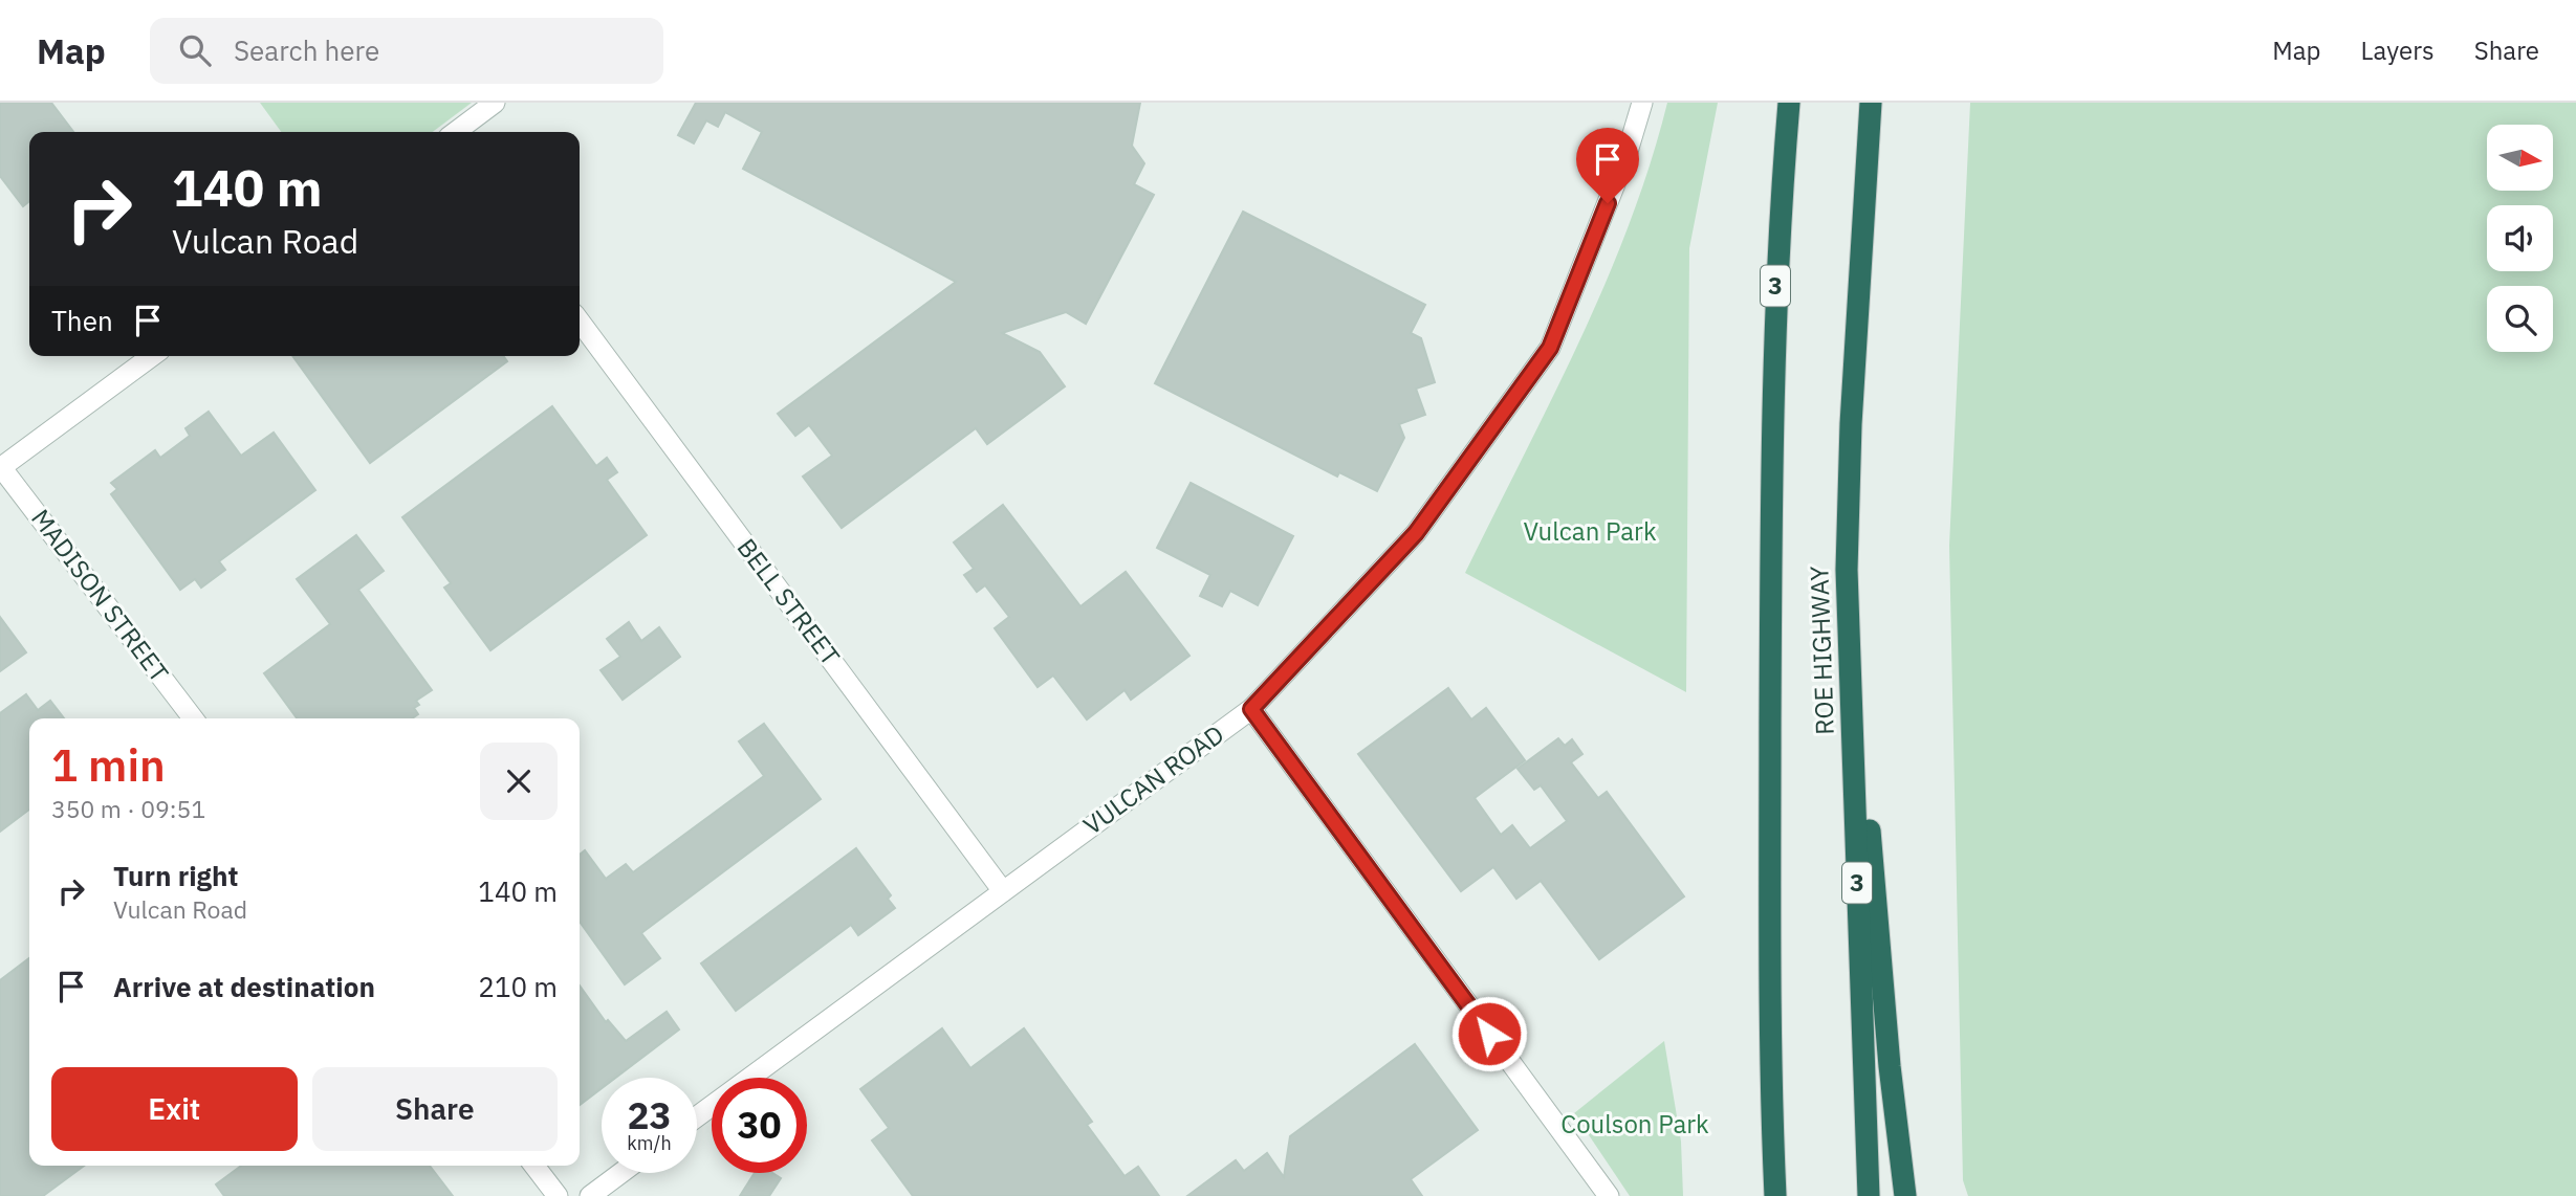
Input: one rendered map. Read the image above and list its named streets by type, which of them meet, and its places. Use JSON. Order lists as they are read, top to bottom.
{
  "streets": {
    "highway": ["3", "ROE HIGHWAY"],
    "street": ["MADISON STREET", "BELL STREET", "VULCAN ROAD"]
  },
  "crossings": [
    ["BELL STREET", "VULCAN ROAD"]
  ],
  "parks": ["Vulcan Park", "Coulson Park"],
  "north": "right",
  "page": {
    "header": "Map",
    "search": "Search here",
    "nav": ["Map", "Layers", "Share"],
    "turn": ["140 m", "Vulcan Road"],
    "then": "Then",
    "heading": ["1 min", "350 m · 09:51"],
    "list": [
      {
        "name": "Turn right",
        "note": "Vulcan Road",
        "value": "140 m"
      },
      {
        "name": "Arrive at destination",
        "value": "210 m"
      }
    ],
    "buttons": ["Exit", "Share"],
    "speed": "23 km/h",
    "limit": "30"
  }
}
